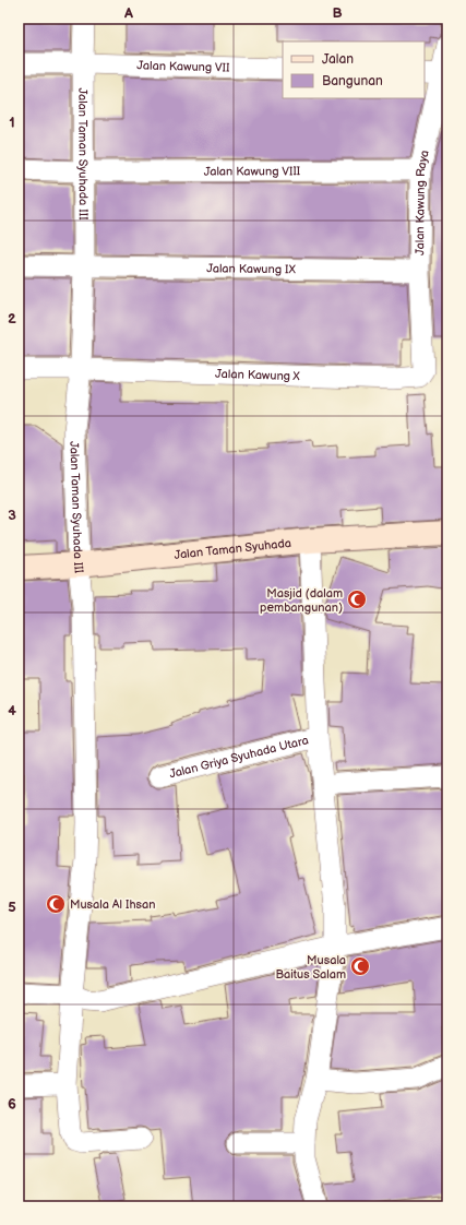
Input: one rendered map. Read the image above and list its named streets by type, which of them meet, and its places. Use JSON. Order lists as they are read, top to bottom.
{
  "streets": {
    "street": [
      "Jalan Kawung VII",
      "Jalan Taman Syuhada III",
      "Jalan Kawung VIII",
      "Jalan Kawung Raya",
      "Jalan Kawung IX",
      "Jalan Kawung X",
      "Jalan Taman Syuhada",
      "Jalan Griya Syuhada Utara"
    ]
  },
  "crossings": [
    ["Jalan Kawung VII", "Jalan Taman Syuhada III"],
    ["Jalan Taman Syuhada III", "Jalan Kawung VIII"],
    ["Jalan Taman Syuhada III", "Jalan Kawung IX"],
    ["Jalan Taman Syuhada III", "Jalan Kawung X"],
    ["Jalan Taman Syuhada III", "Jalan Taman Syuhada"],
    ["Jalan Kawung VIII", "Jalan Kawung Raya"],
    ["Jalan Kawung Raya", "Jalan Kawung IX"],
    ["Jalan Kawung Raya", "Jalan Kawung X"]
  ],
  "places": {
    "mosque": ["Masjid (dalam pembangunan)", "Musala Al Ihsan", "Musala Baitus Salam"]
  },
  "legend": ["Jalan", "Bangunan"],
  "grid": {
    "columns": ["A", "B"],
    "rows": [
      "1",
      "2",
      "3",
      "4",
      "5",
      "6"
    ]
  }
}
